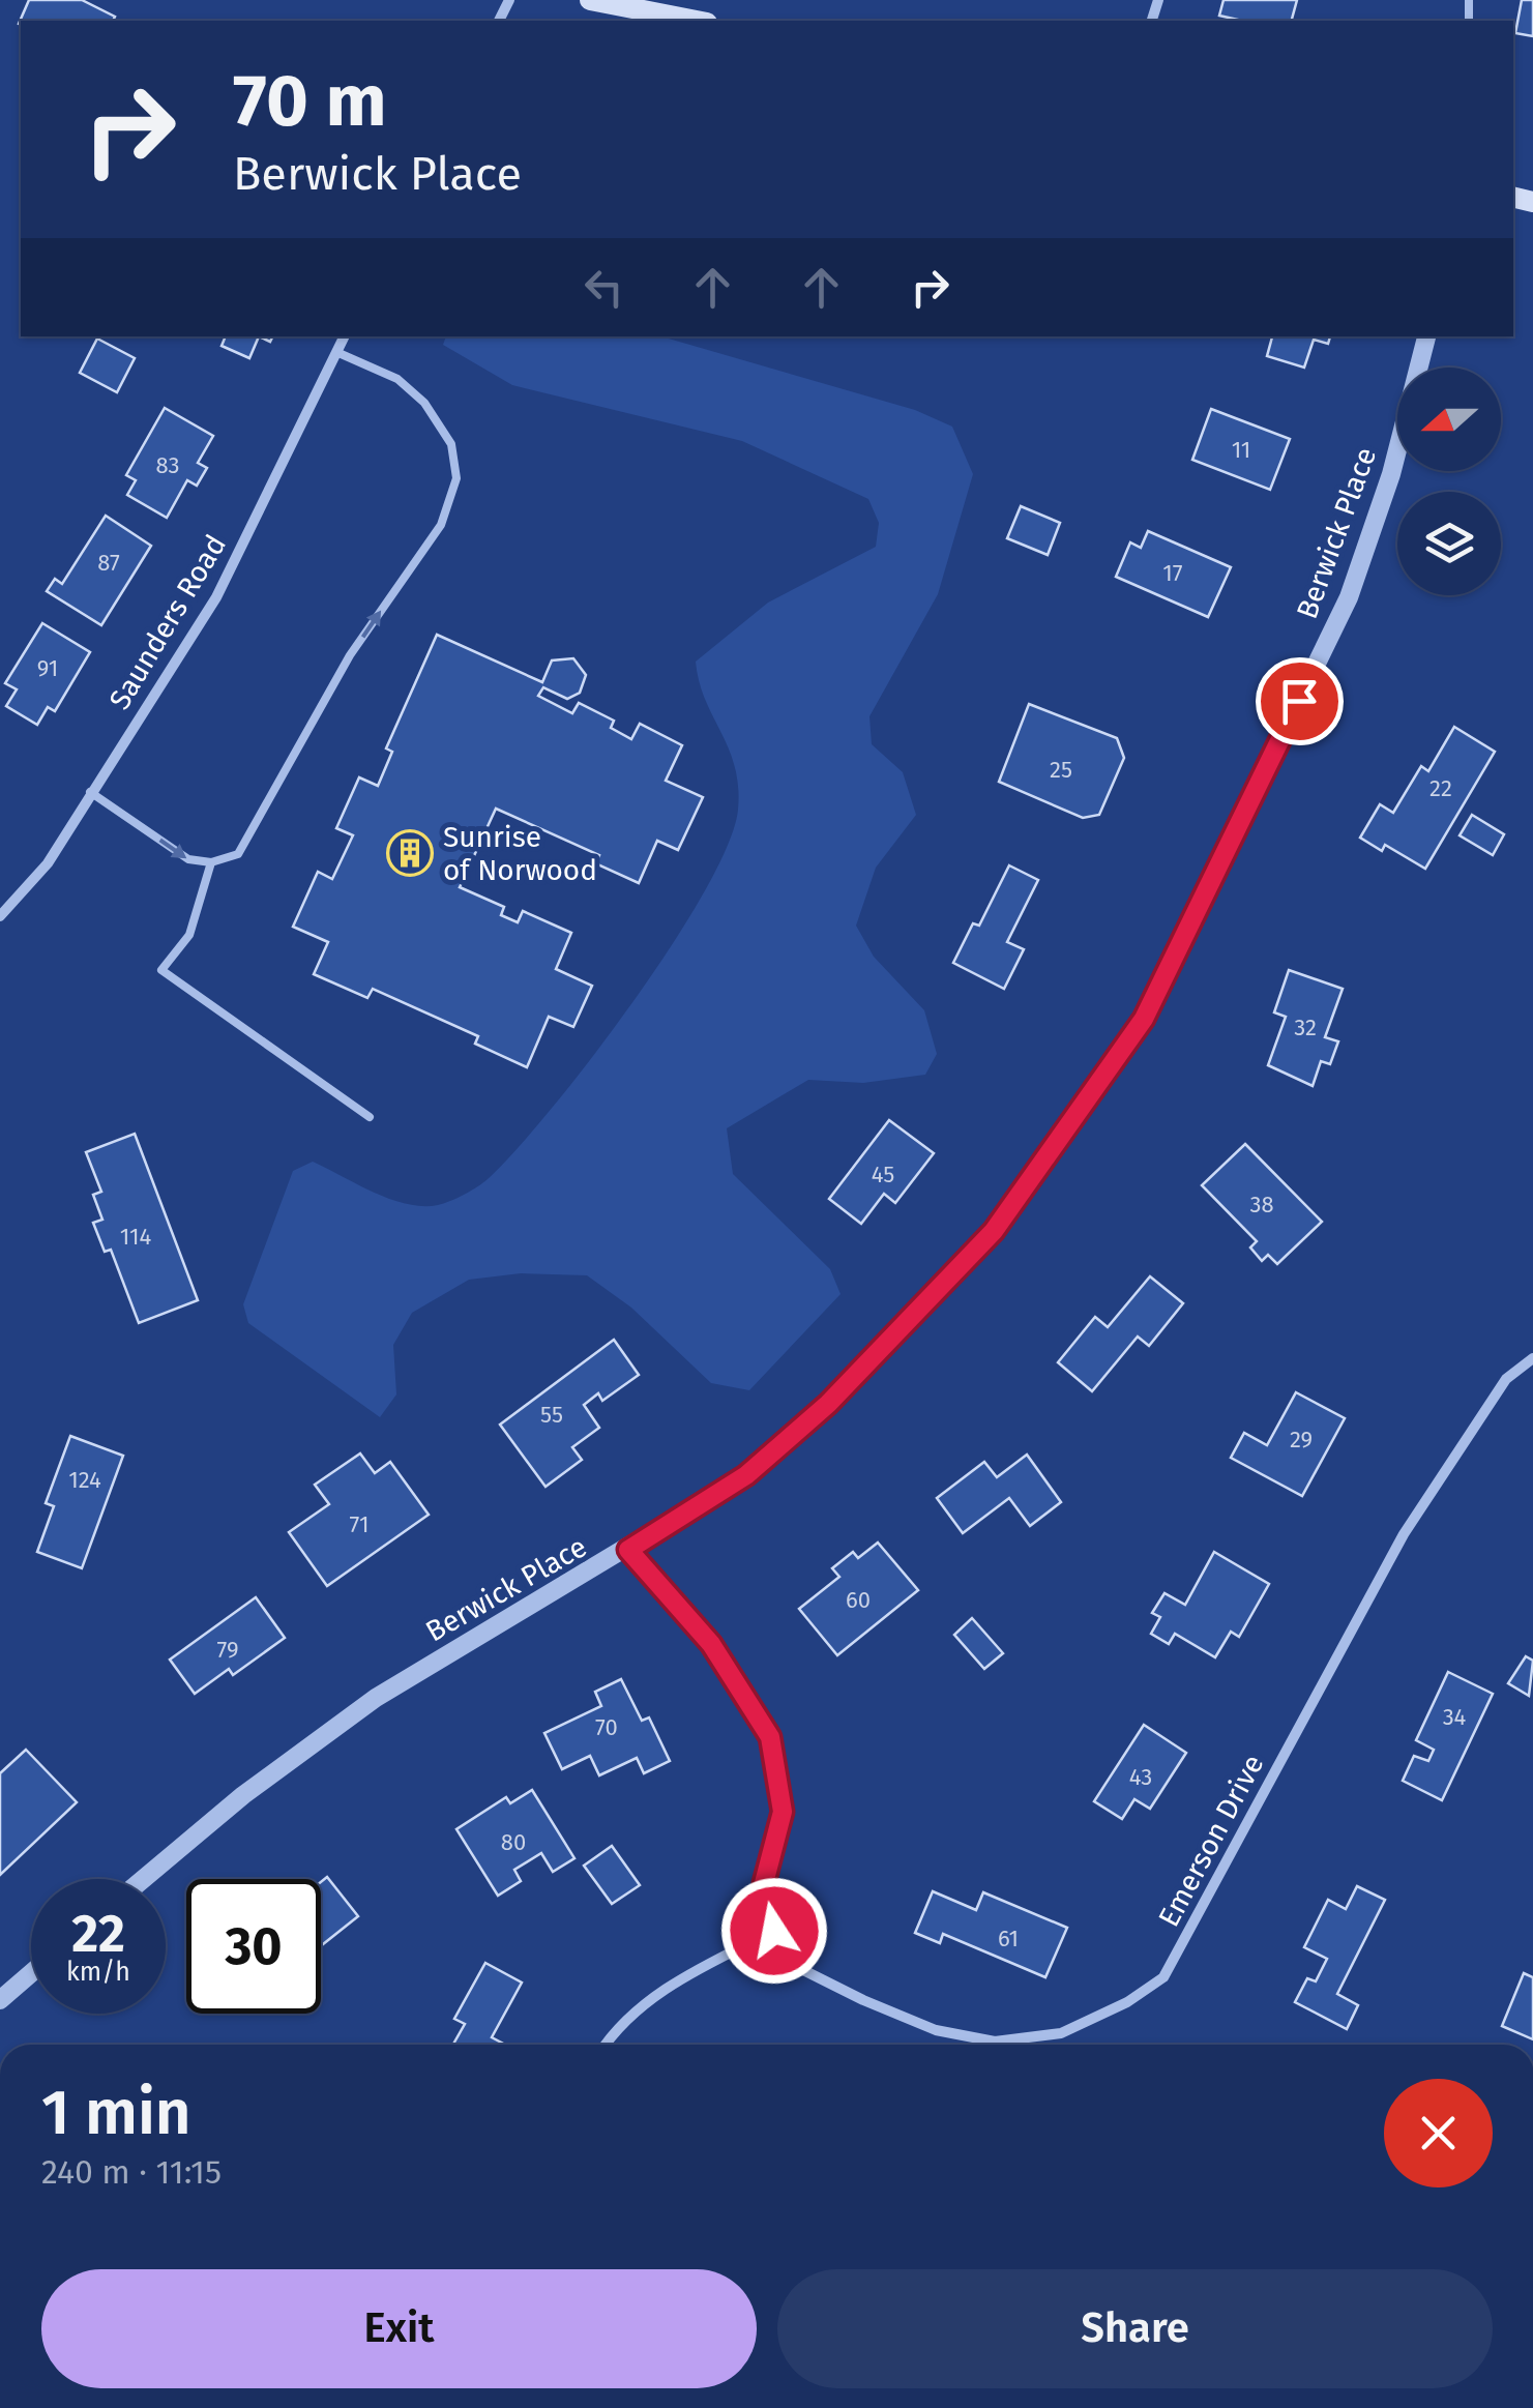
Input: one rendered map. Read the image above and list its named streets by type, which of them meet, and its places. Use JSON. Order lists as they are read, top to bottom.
{
  "streets": {
    "street": ["Berwick Place", "Saunders Road", "Emerson Drive"]
  },
  "places": {
    "building": ["Sunrise of Norwood"]
  },
  "house_numbers": [
    "11",
    "83",
    "87",
    "17",
    "91",
    "25",
    "22",
    "32",
    "45",
    "38",
    "114",
    "55",
    "29",
    "124",
    "71",
    "60",
    "79",
    "34",
    "70",
    "43",
    "80",
    "61"
  ],
  "north": "left",
  "page": {
    "turn": ["70 m", "Berwick Place"],
    "speed": "22 km/h",
    "limit": "30",
    "heading": ["1 min", "240 m · 11:15"],
    "buttons": ["Exit", "Share"]
  }
}
